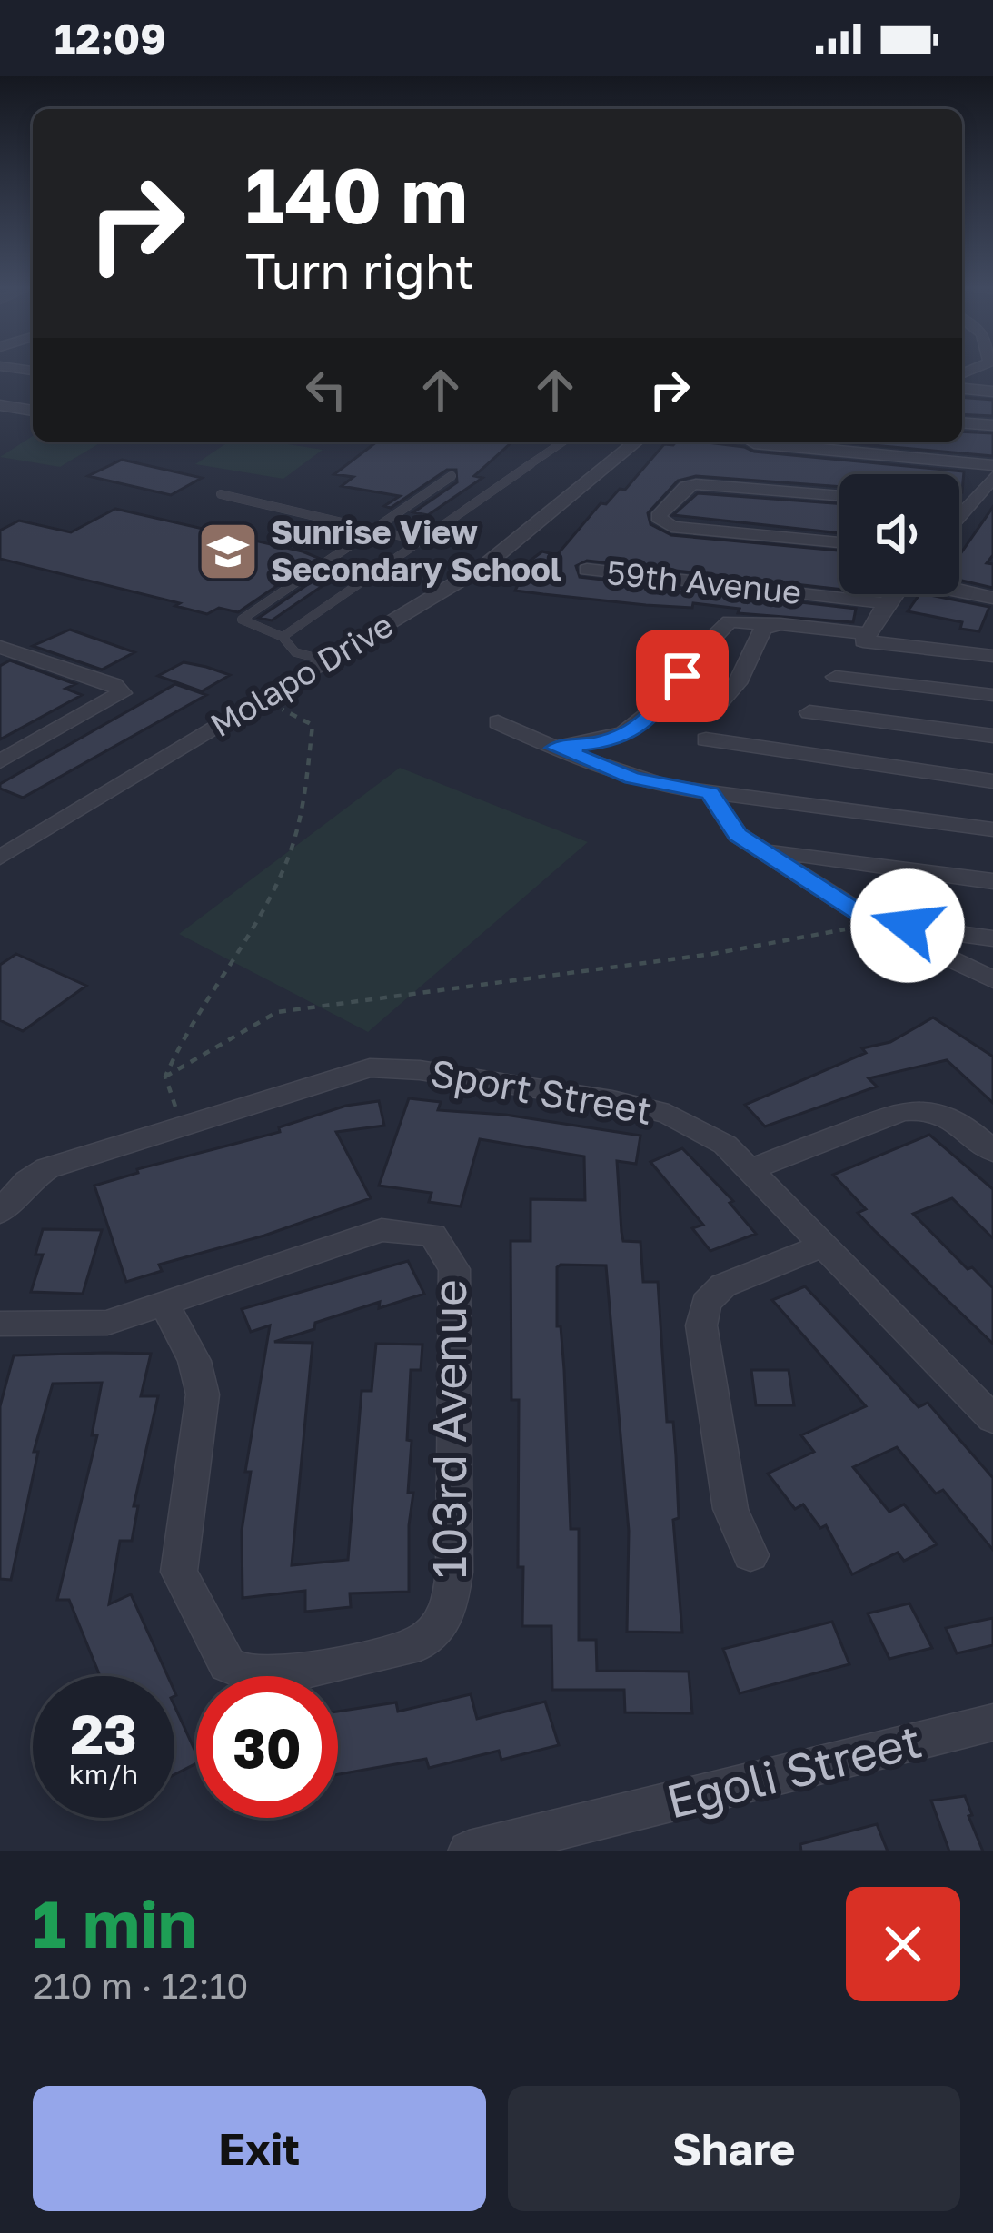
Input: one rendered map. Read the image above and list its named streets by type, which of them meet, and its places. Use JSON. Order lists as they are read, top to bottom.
{
  "streets": {
    "street": [
      "59th Avenue",
      "Molapo Drive",
      "Sport Street",
      "103rd Avenue",
      "Egoli Street"
    ]
  },
  "places": {
    "school or university": ["Sunrise View Secondary School"]
  },
  "page": {
    "status": "12:09",
    "turn": ["140 m", "Turn right"],
    "speed": "23 km/h",
    "limit": "30",
    "heading": ["1 min", "210 m · 12:10"],
    "buttons": ["Exit", "Share"]
  }
}
